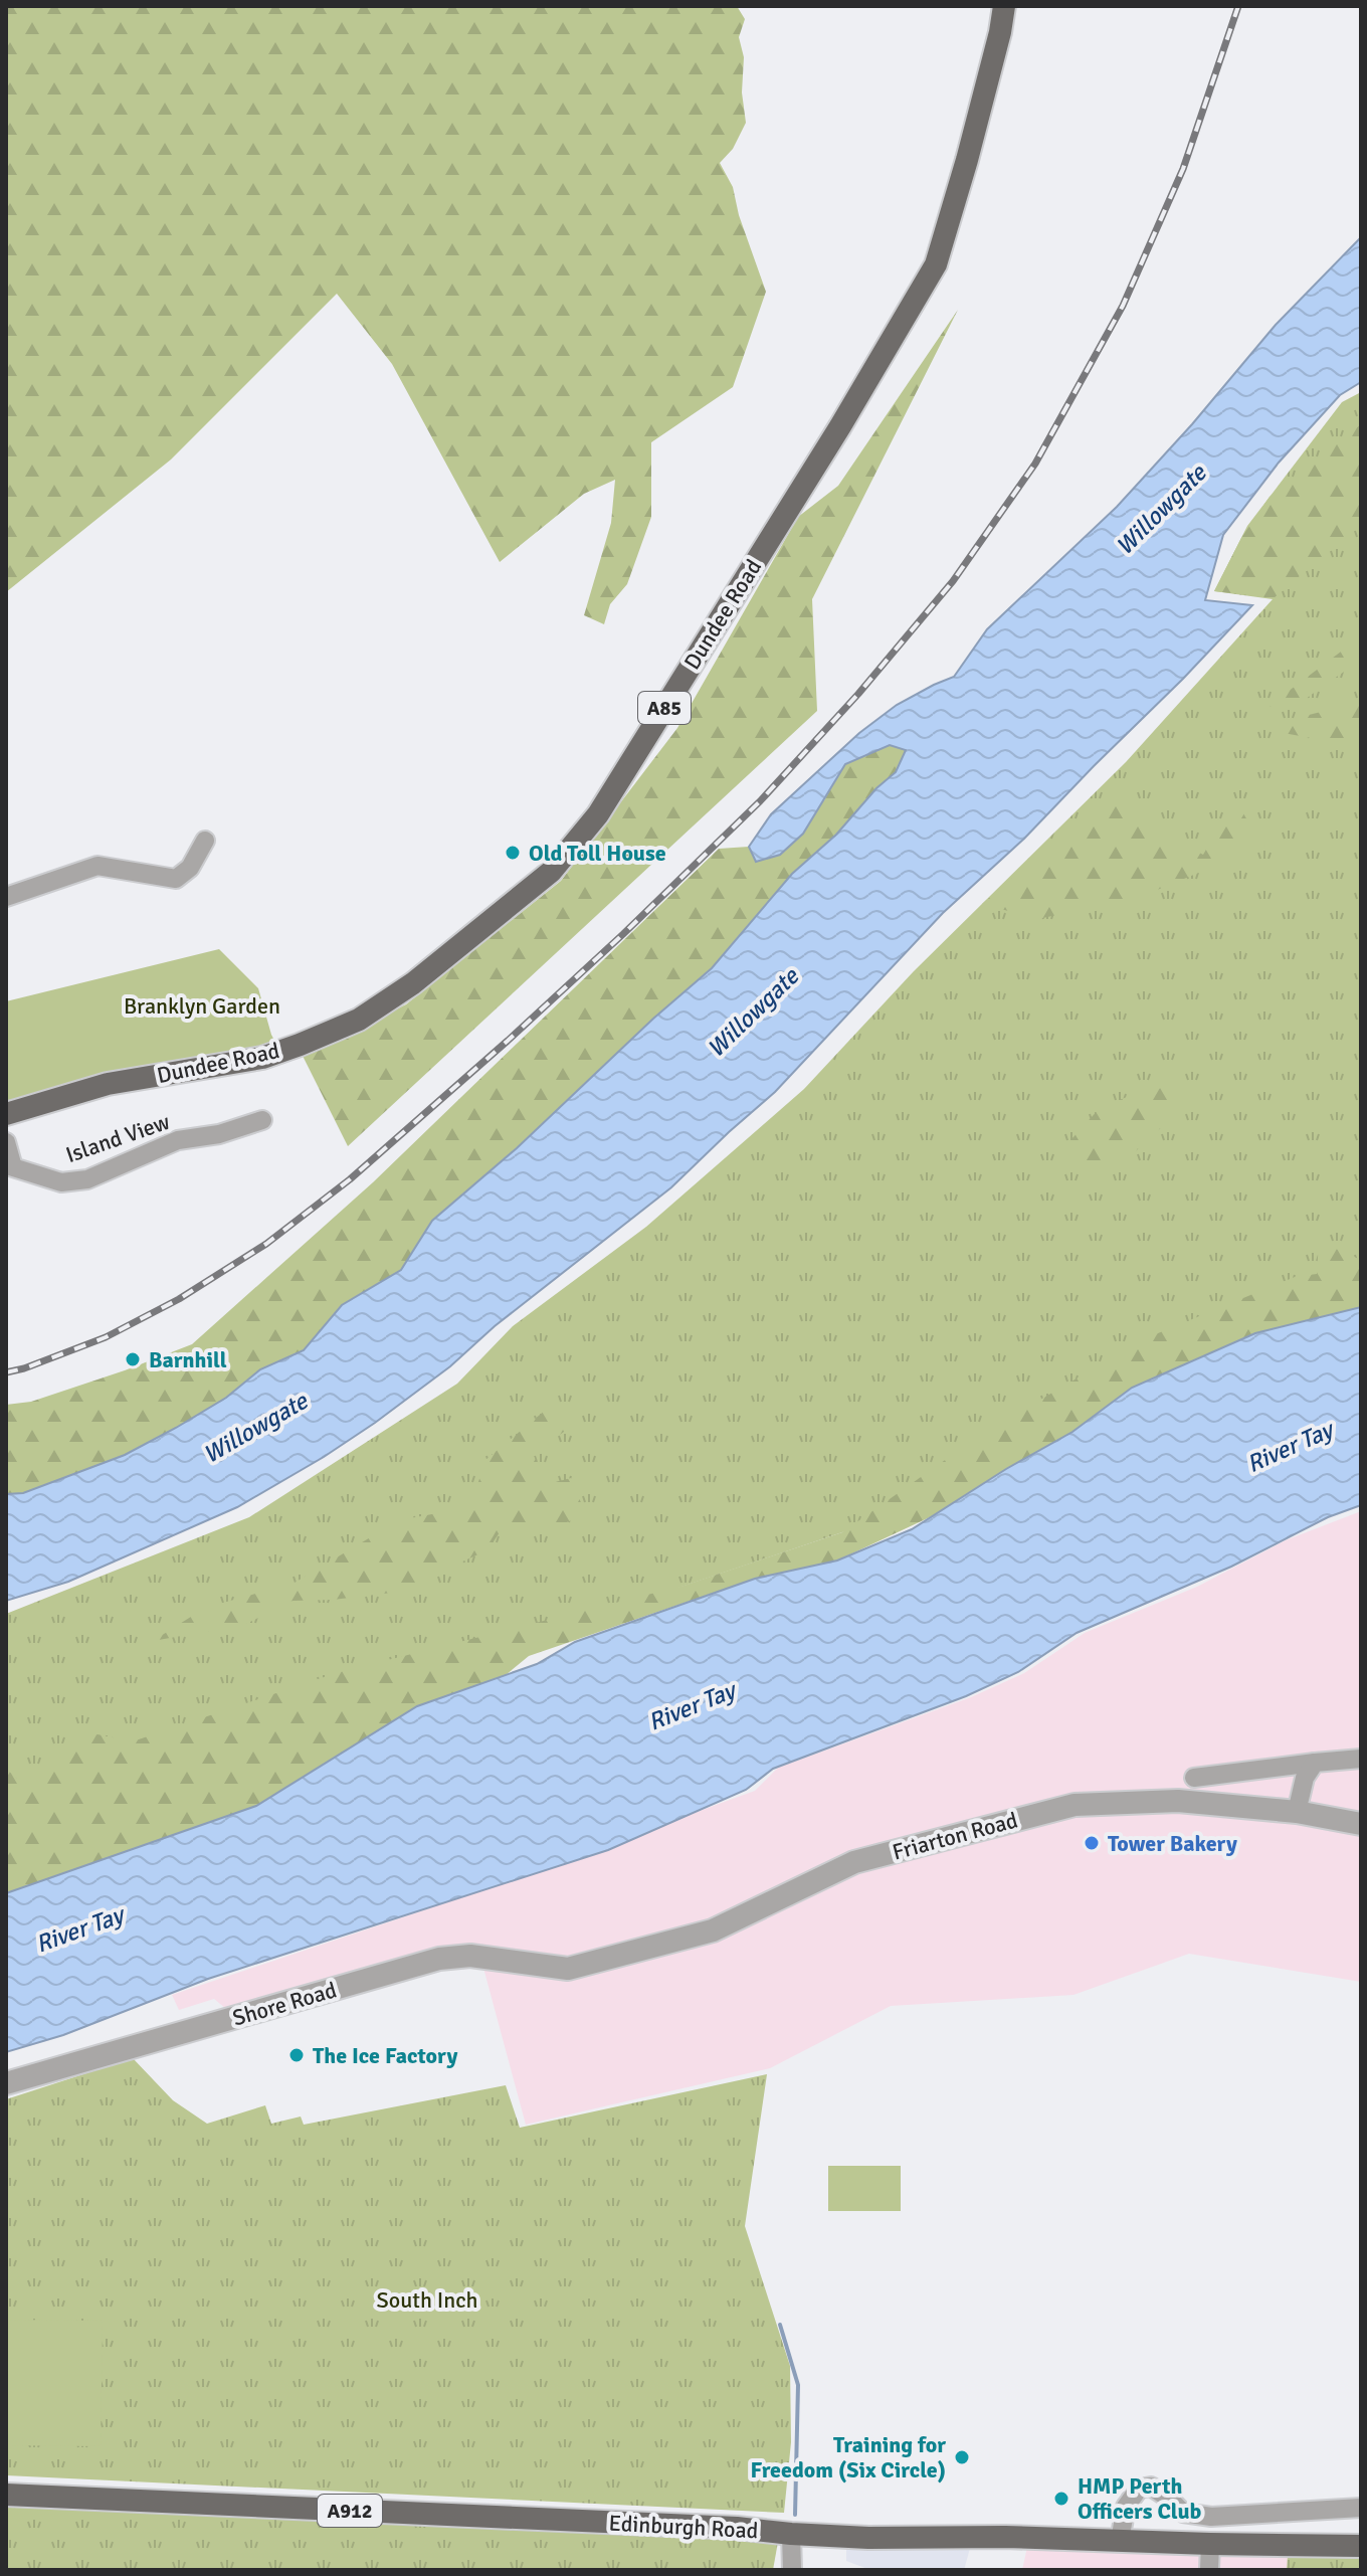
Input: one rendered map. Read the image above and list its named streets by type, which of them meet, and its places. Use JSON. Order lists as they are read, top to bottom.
{
  "streets": {
    "main road": [
      "Dundee Road",
      "A85",
      "A912",
      "Edinburgh Road"
    ],
    "street": ["Island View", "Friarton Road", "Shore Road"]
  },
  "crossings": [
    ["Friarton Road", "Shore Road"]
  ],
  "water": ["Willowgate", "River Tay"],
  "parks": ["Branklyn Garden", "South Inch"],
  "places": [
    "Old Toll House",
    "Barnhill",
    "Tower Bakery",
    "The Ice Factory",
    "Training for Freedom (Six Circle)",
    "HMP Perth Officers Club"
  ]
}
